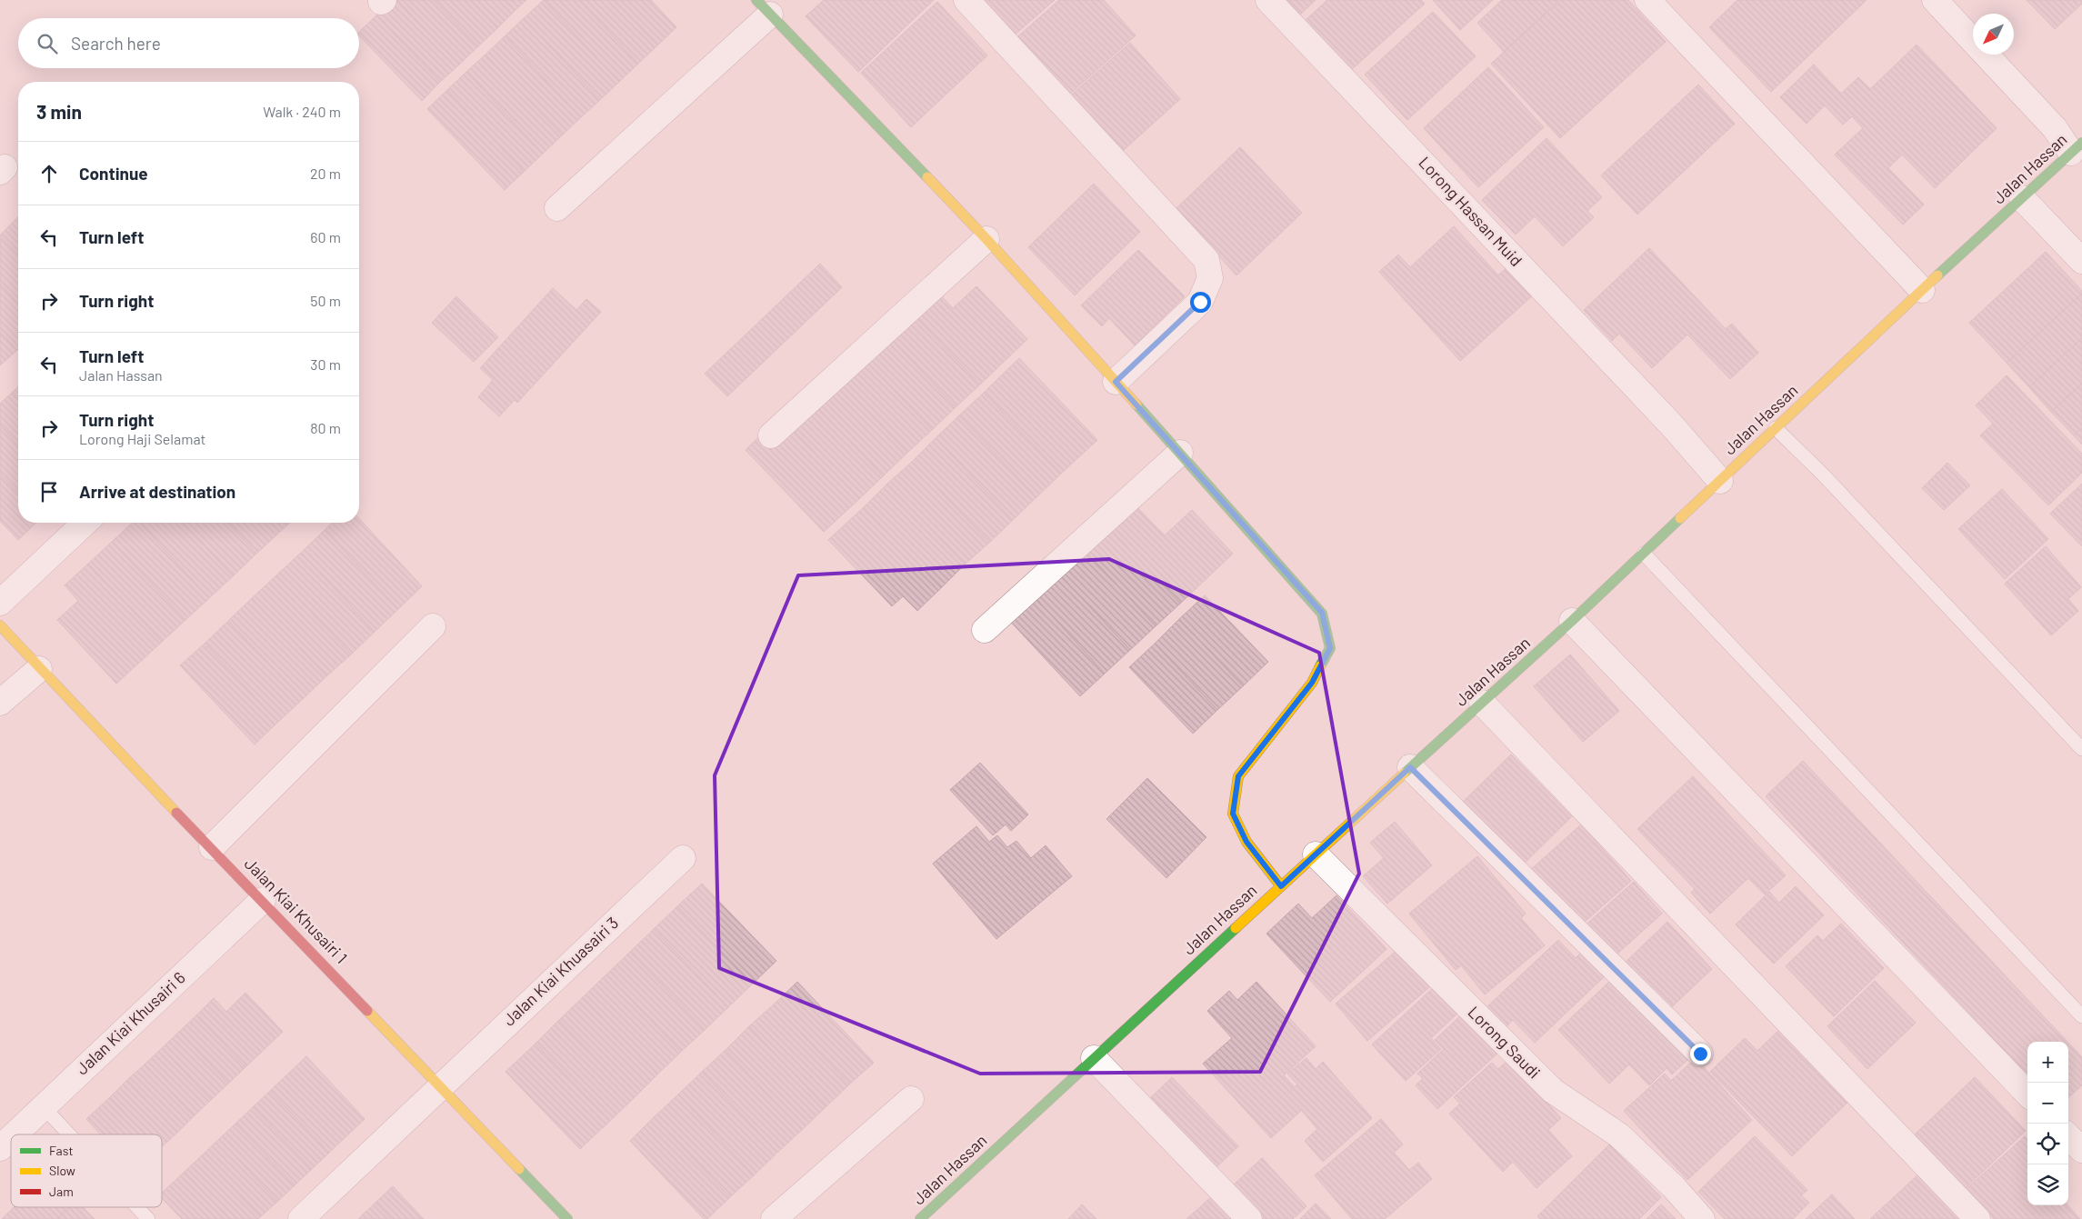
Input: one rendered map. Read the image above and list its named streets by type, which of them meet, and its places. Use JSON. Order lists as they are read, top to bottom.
{
  "streets": {
    "street": [
      "Jalan Hassan",
      "Lorong Hassan Muid",
      "Jalan Kiai Khusairi 1",
      "Jalan Kiai Khuasairi 3",
      "Jalan Kiai Khusairi 6",
      "Lorong Saudi"
    ]
  },
  "crossings": [
    ["Jalan Hassan", "Lorong Hassan Muid"],
    ["Jalan Hassan", "Lorong Saudi"],
    ["Jalan Kiai Khusairi 1", "Jalan Kiai Khuasairi 3"],
    ["Jalan Kiai Khusairi 1", "Jalan Kiai Khusairi 6"]
  ],
  "legend": ["Fast", "Slow", "Jam"],
  "north": "bottom left",
  "page": {
    "search": "Search here",
    "heading": ["3 min", "Walk · 240 m"],
    "list": [
      ["Continue", "20 m"],
      ["Turn left", "60 m"],
      ["Turn right", "50 m"],
      ["Turn left", "Jalan Hassan", "30 m"],
      ["Turn right", "Lorong Haji Selamat", "80 m"],
      "Arrive at destination"
    ],
    "map_buttons": ["+", "−"]
  }
}
